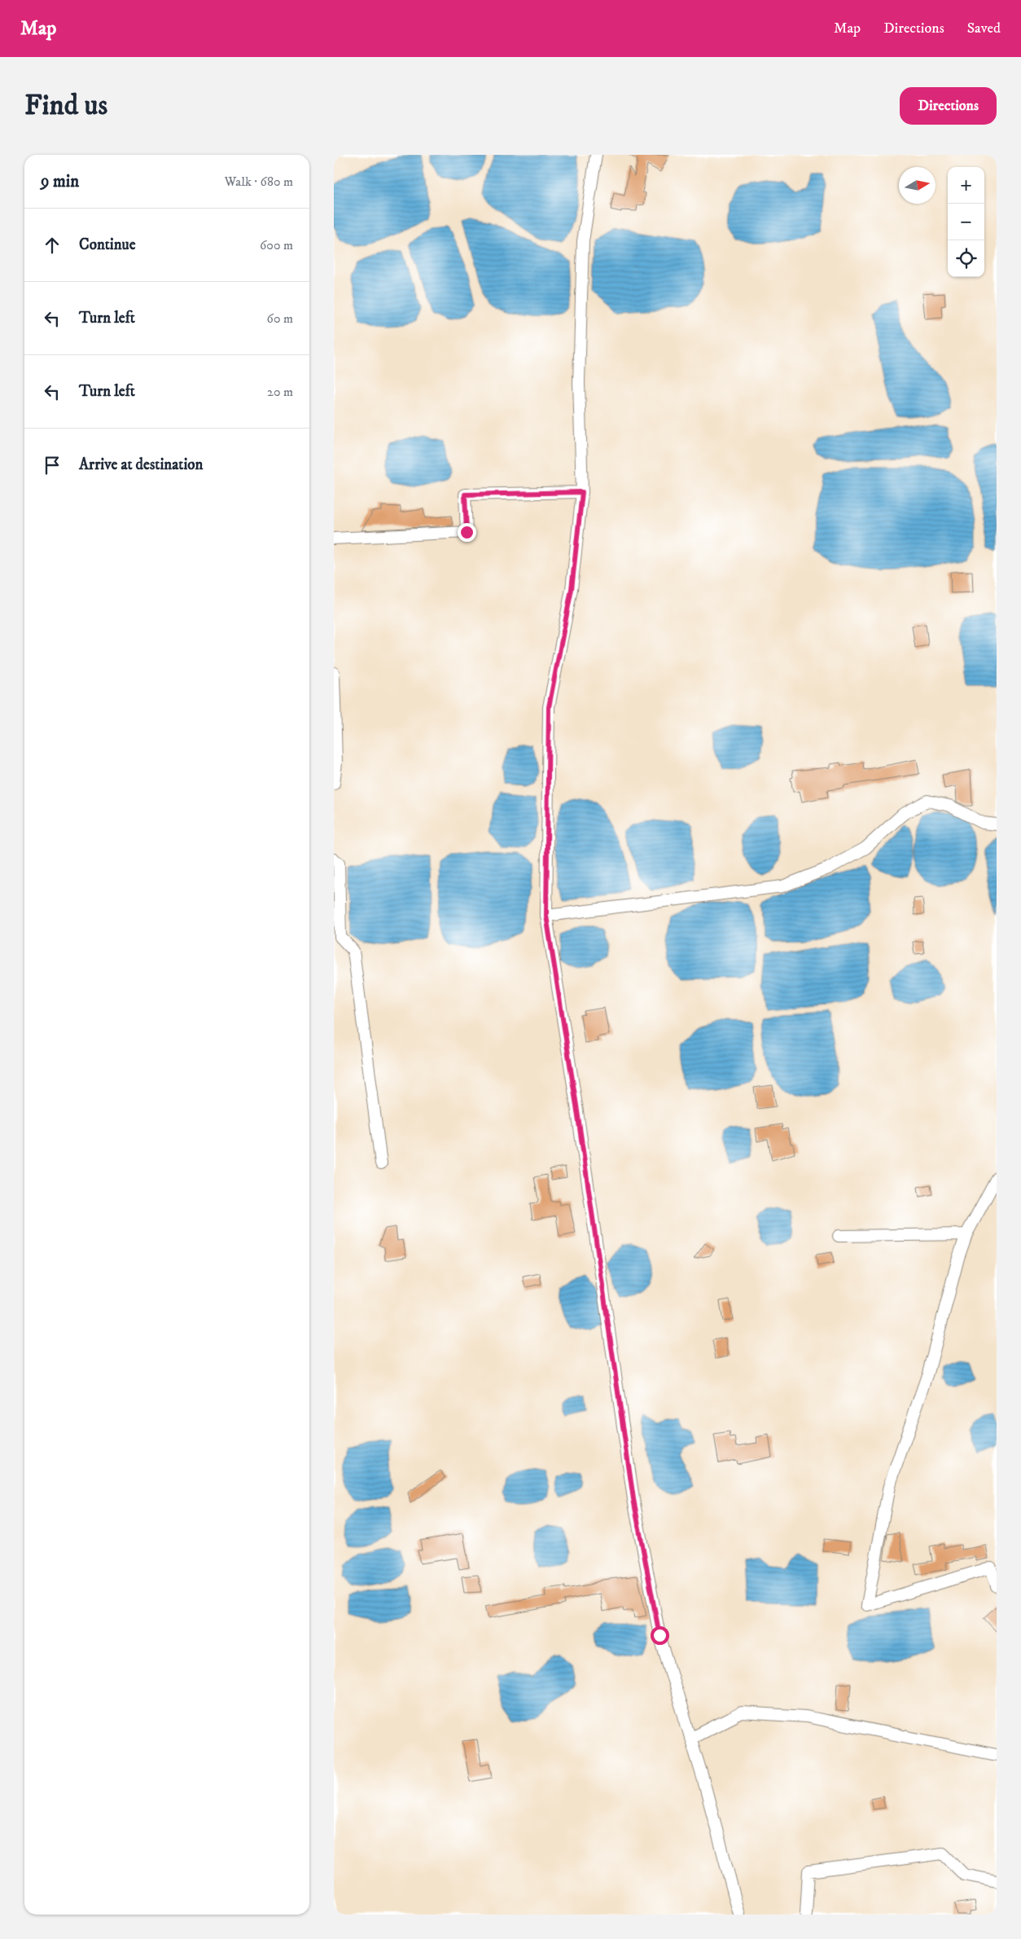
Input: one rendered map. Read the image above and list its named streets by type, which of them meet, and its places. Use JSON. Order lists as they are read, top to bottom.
{
  "north": "right",
  "page": {
    "header": "Map",
    "nav": ["Map", "Directions", "Saved"],
    "buttons": "Directions",
    "title": "Find us",
    "heading": ["9 min", "Walk · 680 m"],
    "map_buttons": ["+", "−"],
    "list": [
      ["Continue", "600 m"],
      ["Turn left", "60 m"],
      ["Turn left", "20 m"],
      "Arrive at destination"
    ]
  }
}
